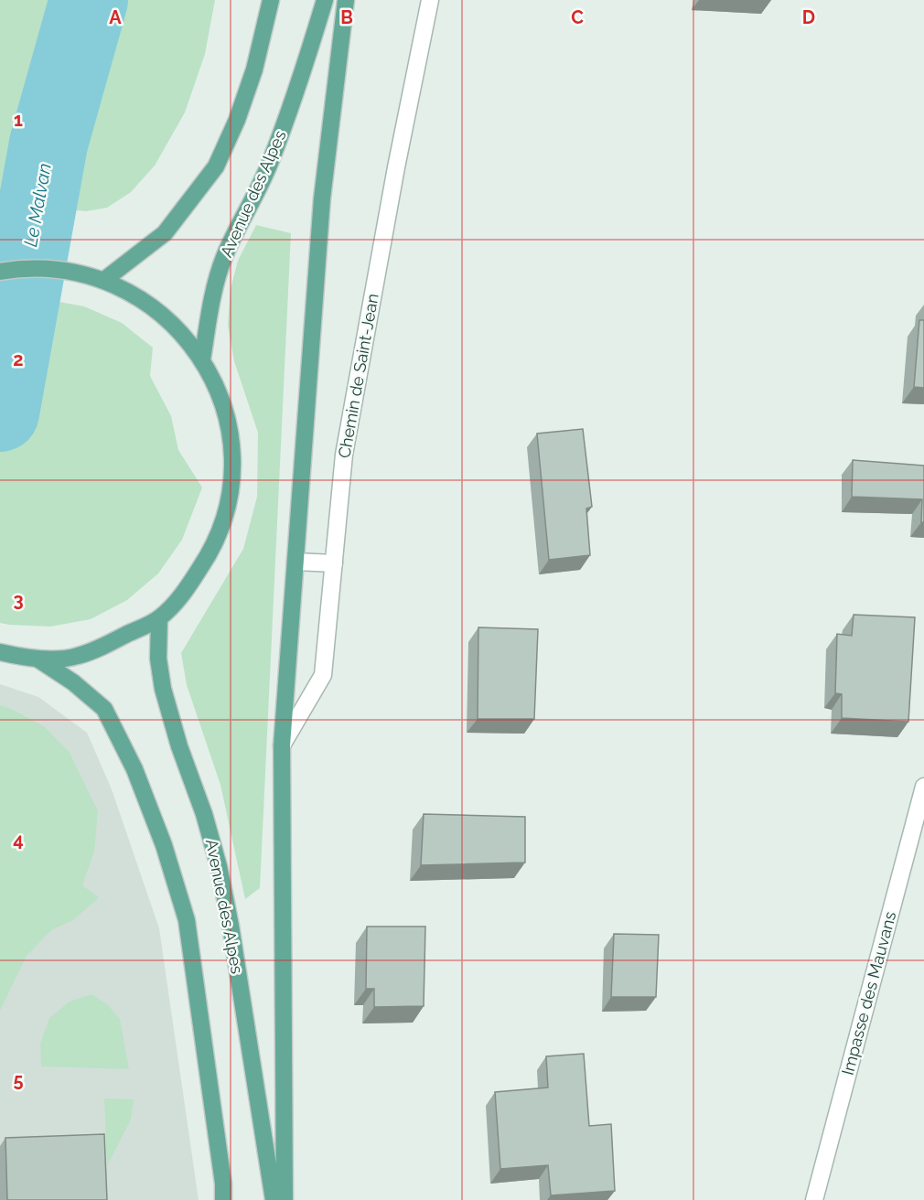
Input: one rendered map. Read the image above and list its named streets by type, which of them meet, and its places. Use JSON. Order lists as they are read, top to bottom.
{
  "streets": {
    "main road": ["Avenue des Alpes"],
    "street": ["Chemin de Saint-Jean", "Impasse des Mauvans"]
  },
  "water": ["Le Malvan"],
  "grid": {
    "columns": [
      "A",
      "B",
      "C",
      "D"
    ],
    "rows": [
      "1",
      "2",
      "3",
      "4",
      "5"
    ]
  }
}
